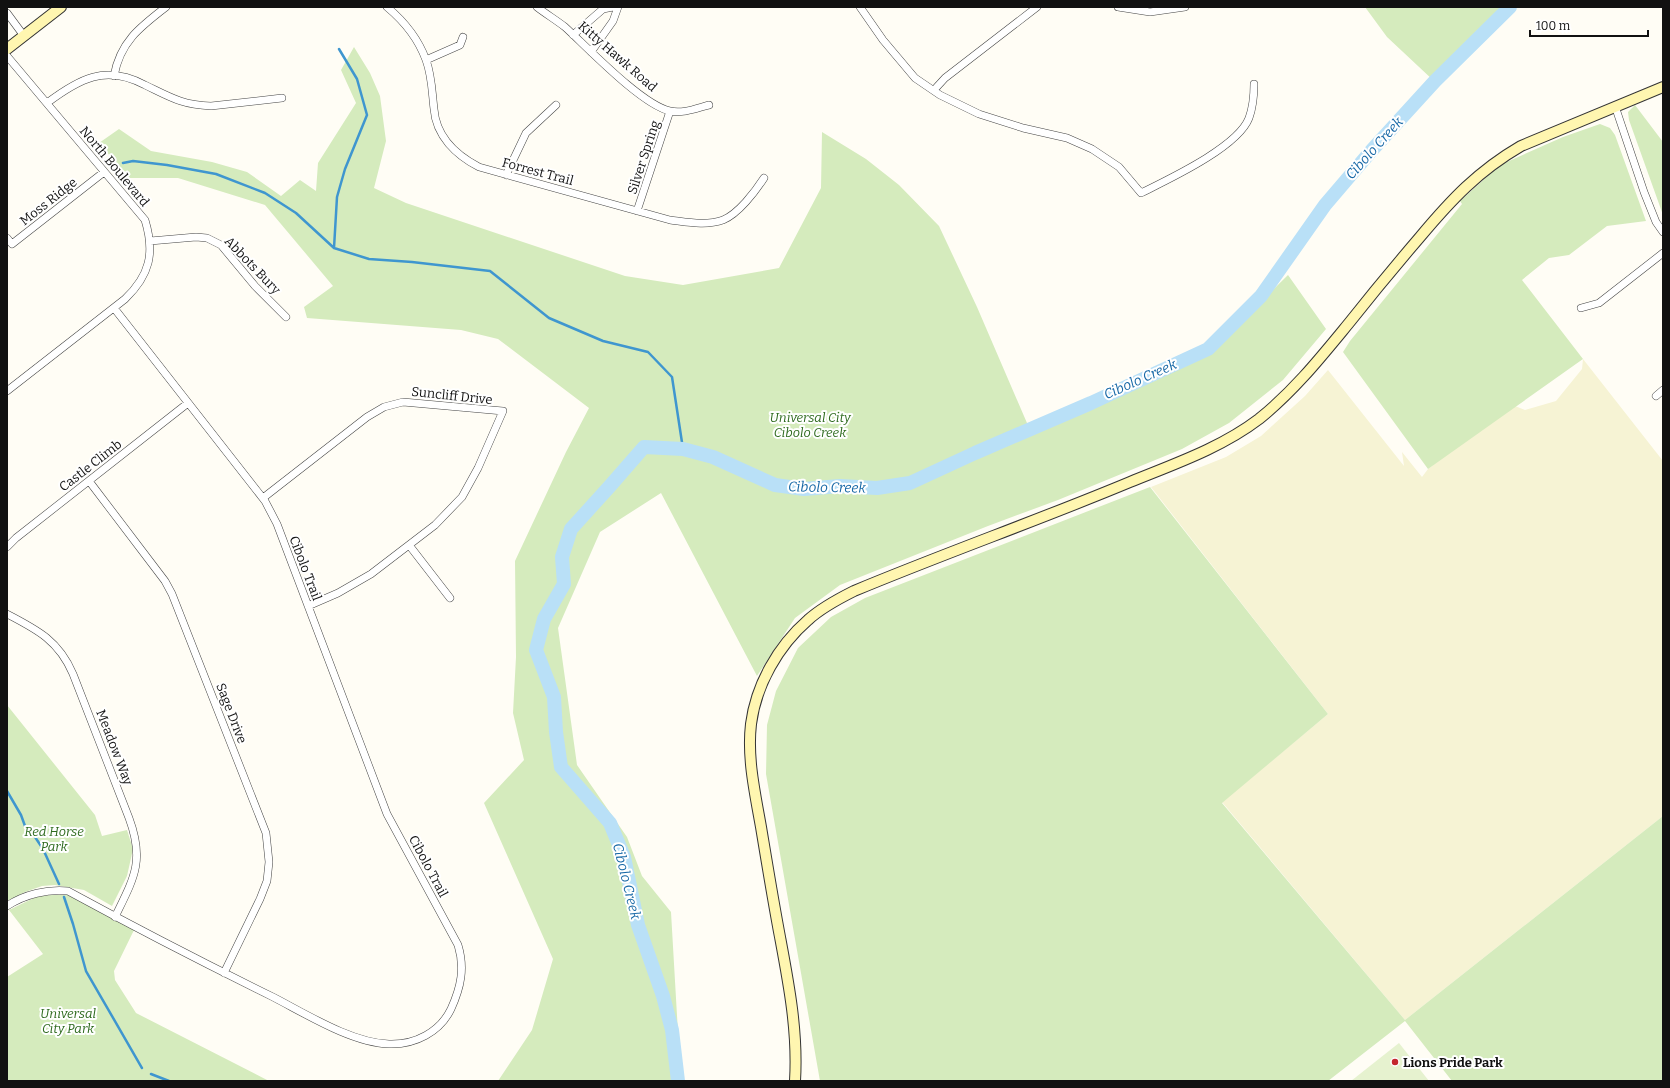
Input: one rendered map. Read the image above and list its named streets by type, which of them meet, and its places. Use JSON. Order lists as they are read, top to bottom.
{
  "streets": {
    "street": [
      "Kitty Hawk Road",
      "Silver Spring",
      "North Boulevard",
      "Forrest Trail",
      "Moss Ridge",
      "Abbots Bury",
      "Suncliff Drive",
      "Castle Climb",
      "Cibolo Trail",
      "Sage Drive",
      "Meadow Way"
    ]
  },
  "crossings": [
    ["Kitty Hawk Road", "Silver Spring"],
    ["Silver Spring", "Forrest Trail"],
    ["North Boulevard", "Moss Ridge"],
    ["North Boulevard", "Abbots Bury"],
    ["North Boulevard", "Cibolo Trail"],
    ["Suncliff Drive", "Cibolo Trail"],
    ["Castle Climb", "Cibolo Trail"],
    ["Castle Climb", "Sage Drive"],
    ["Cibolo Trail", "Sage Drive"],
    ["Cibolo Trail", "Meadow Way"]
  ],
  "water": ["Cibolo Creek"],
  "parks": ["Universal City Cibolo Creek", "Red Horse Park", "Universal City Park"],
  "places": ["Lions Pride Park"],
  "scale_bar": "100 m"
}
